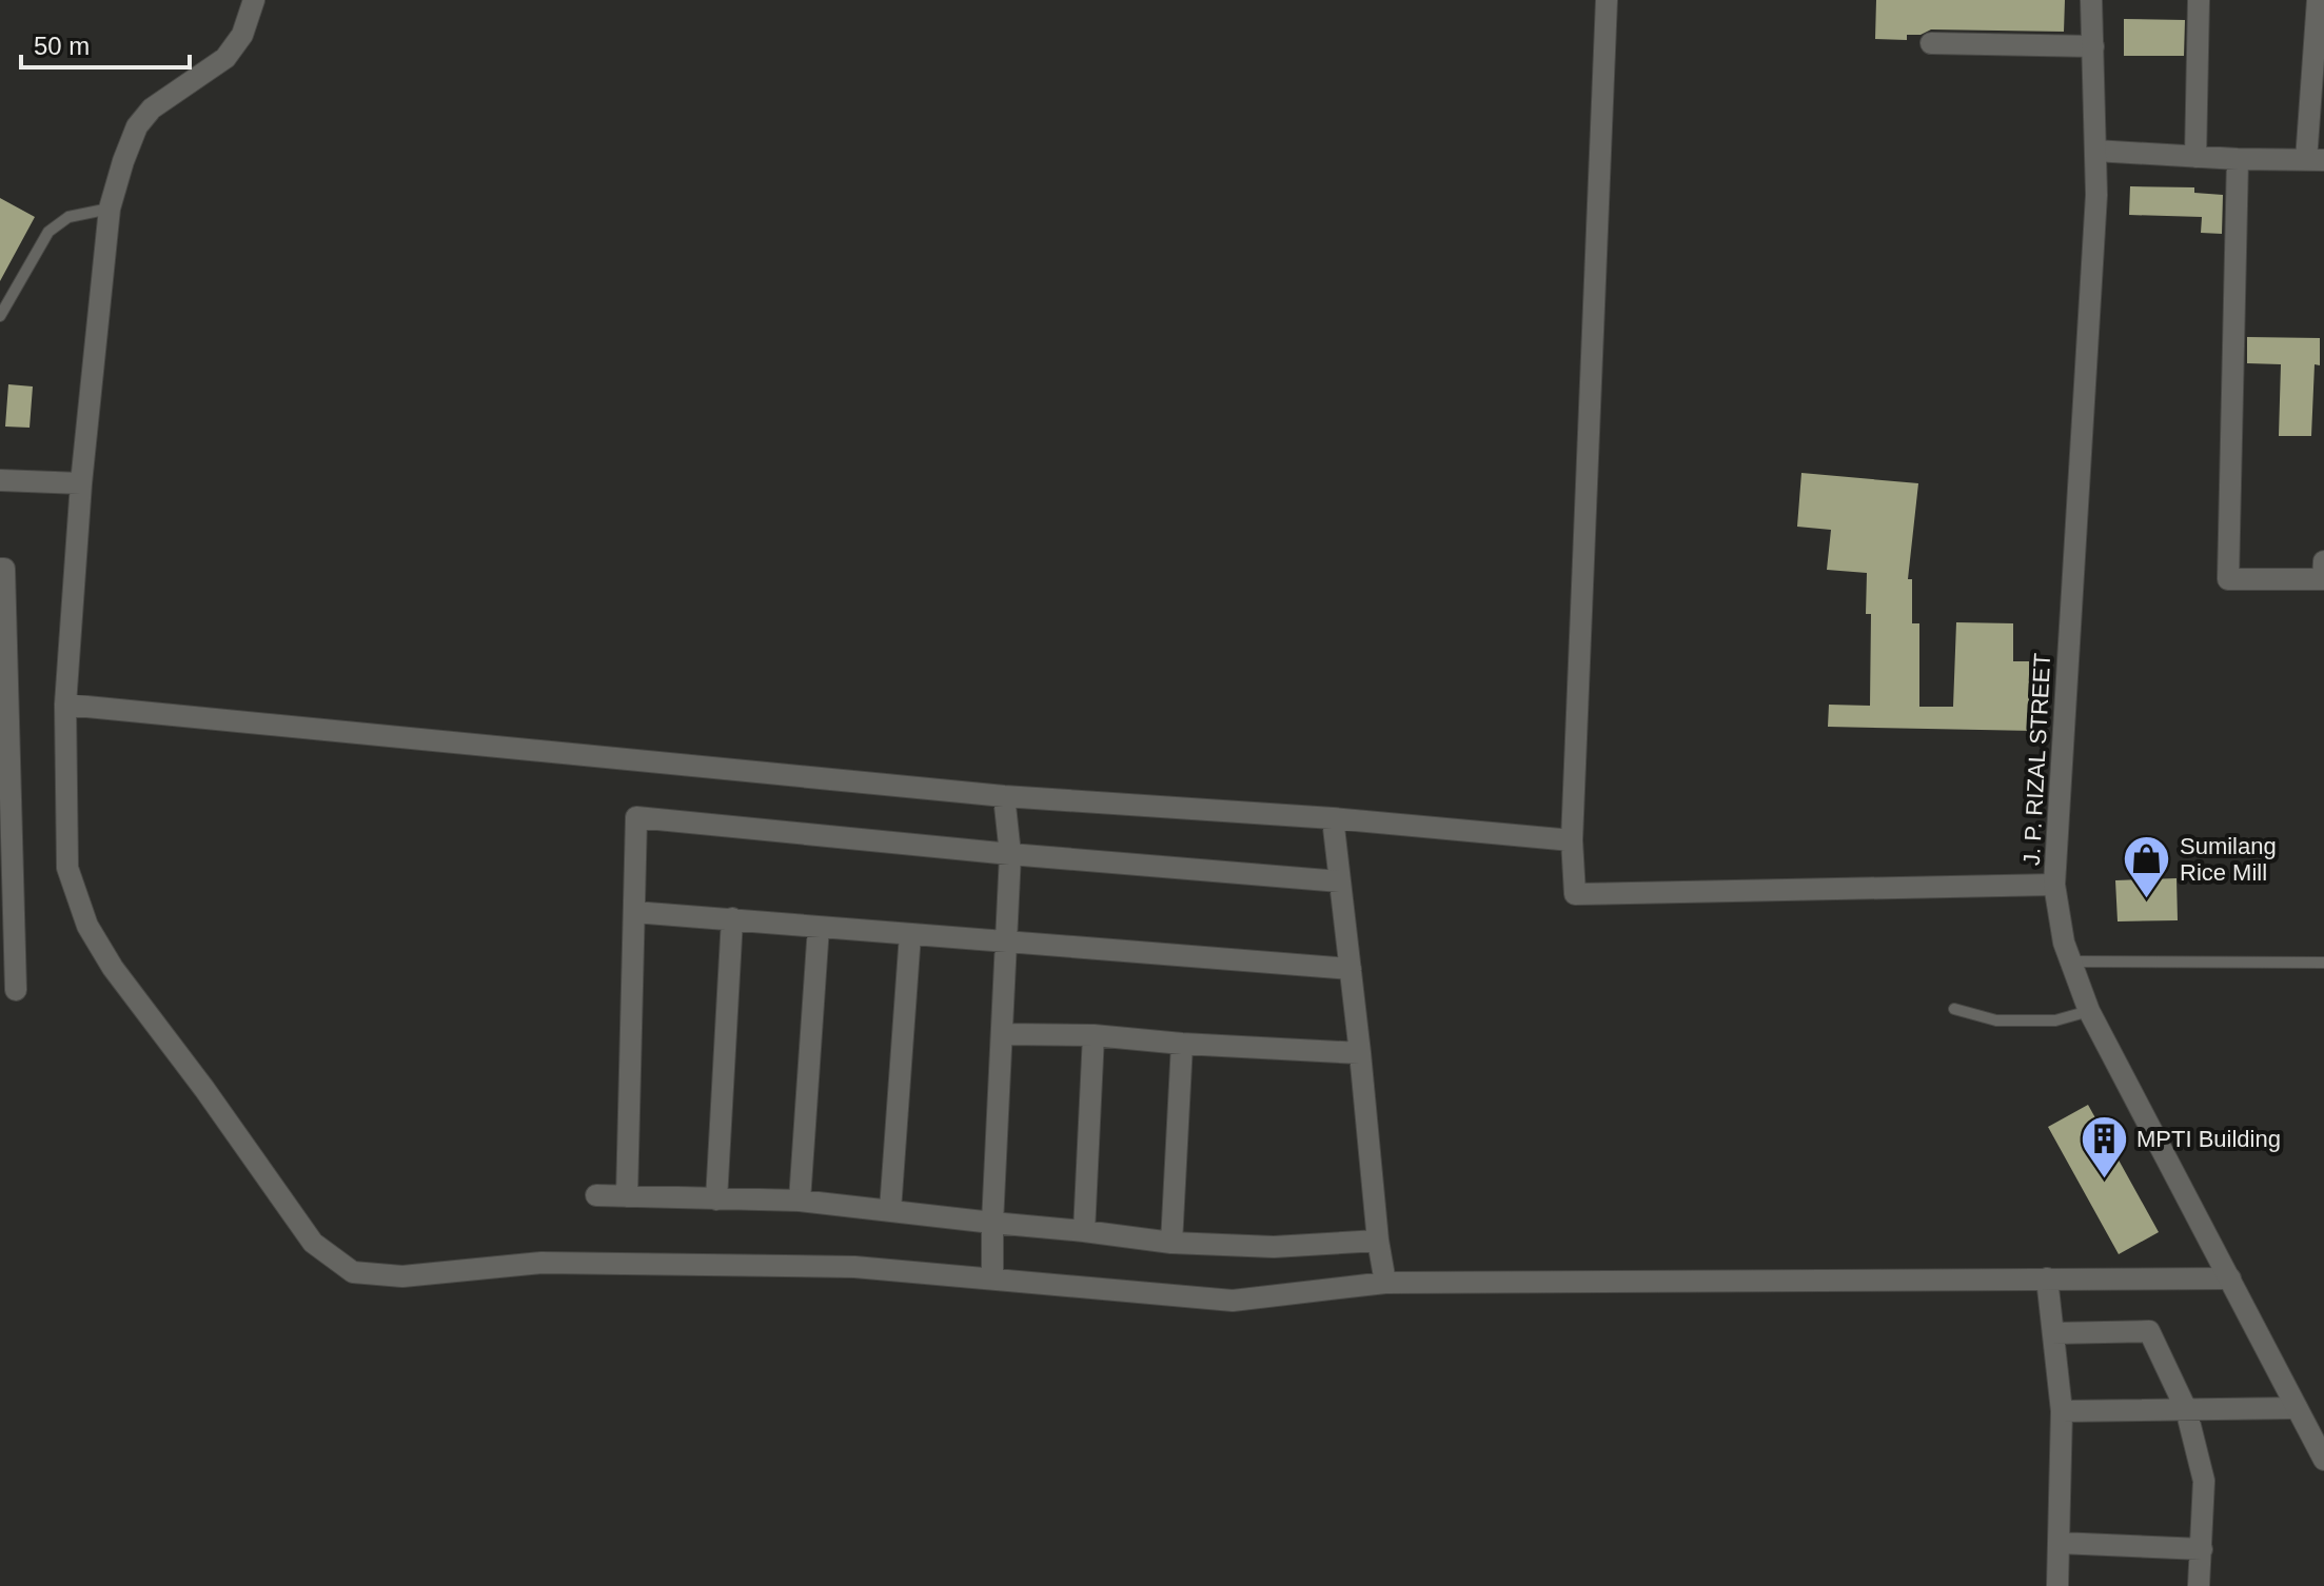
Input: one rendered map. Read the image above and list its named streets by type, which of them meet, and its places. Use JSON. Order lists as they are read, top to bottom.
{
  "streets": {
    "street": ["J. P. RIZAL STREET"]
  },
  "places": {
    "shop": ["Sumilang Rice Mill"],
    "building": ["MPTI Building"]
  },
  "scale_bar": "50 m"
}
